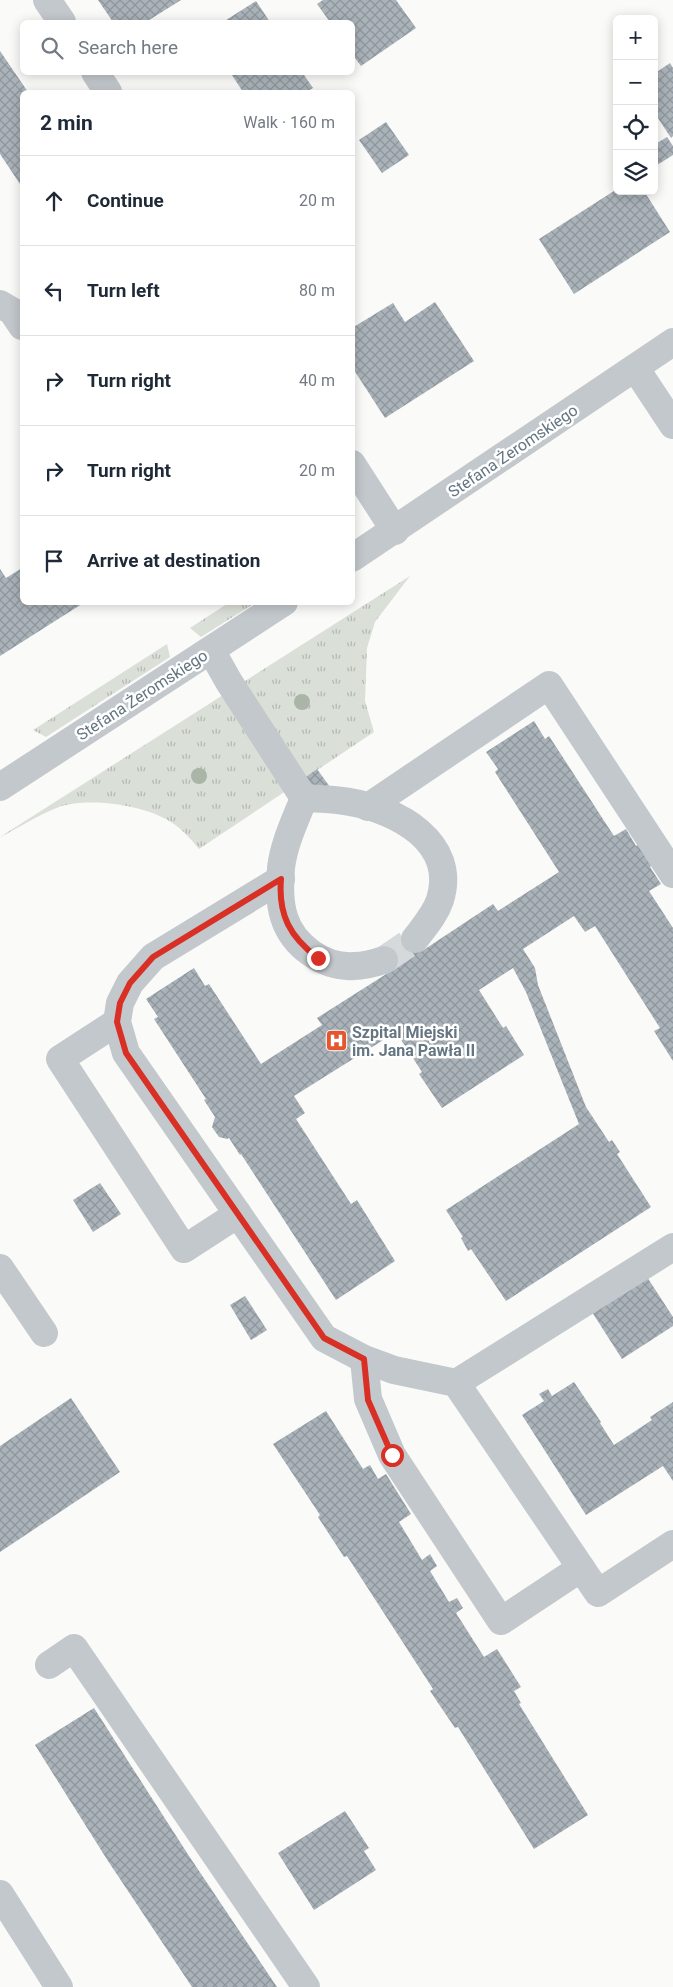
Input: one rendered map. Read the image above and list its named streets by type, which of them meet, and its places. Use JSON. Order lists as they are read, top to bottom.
{
  "streets": {
    "street": ["Stefana Żeromskiego"]
  },
  "places": {
    "hospital": ["Szpital Miejski im. Jana Pawła II"]
  },
  "page": {
    "map_buttons": ["+", "−"],
    "search": "Search here",
    "heading": ["2 min", "Walk · 160 m"],
    "list": [
      ["Continue", "20 m"],
      ["Turn left", "80 m"],
      ["Turn right", "40 m"],
      ["Turn right", "20 m"],
      "Arrive at destination"
    ]
  }
}
